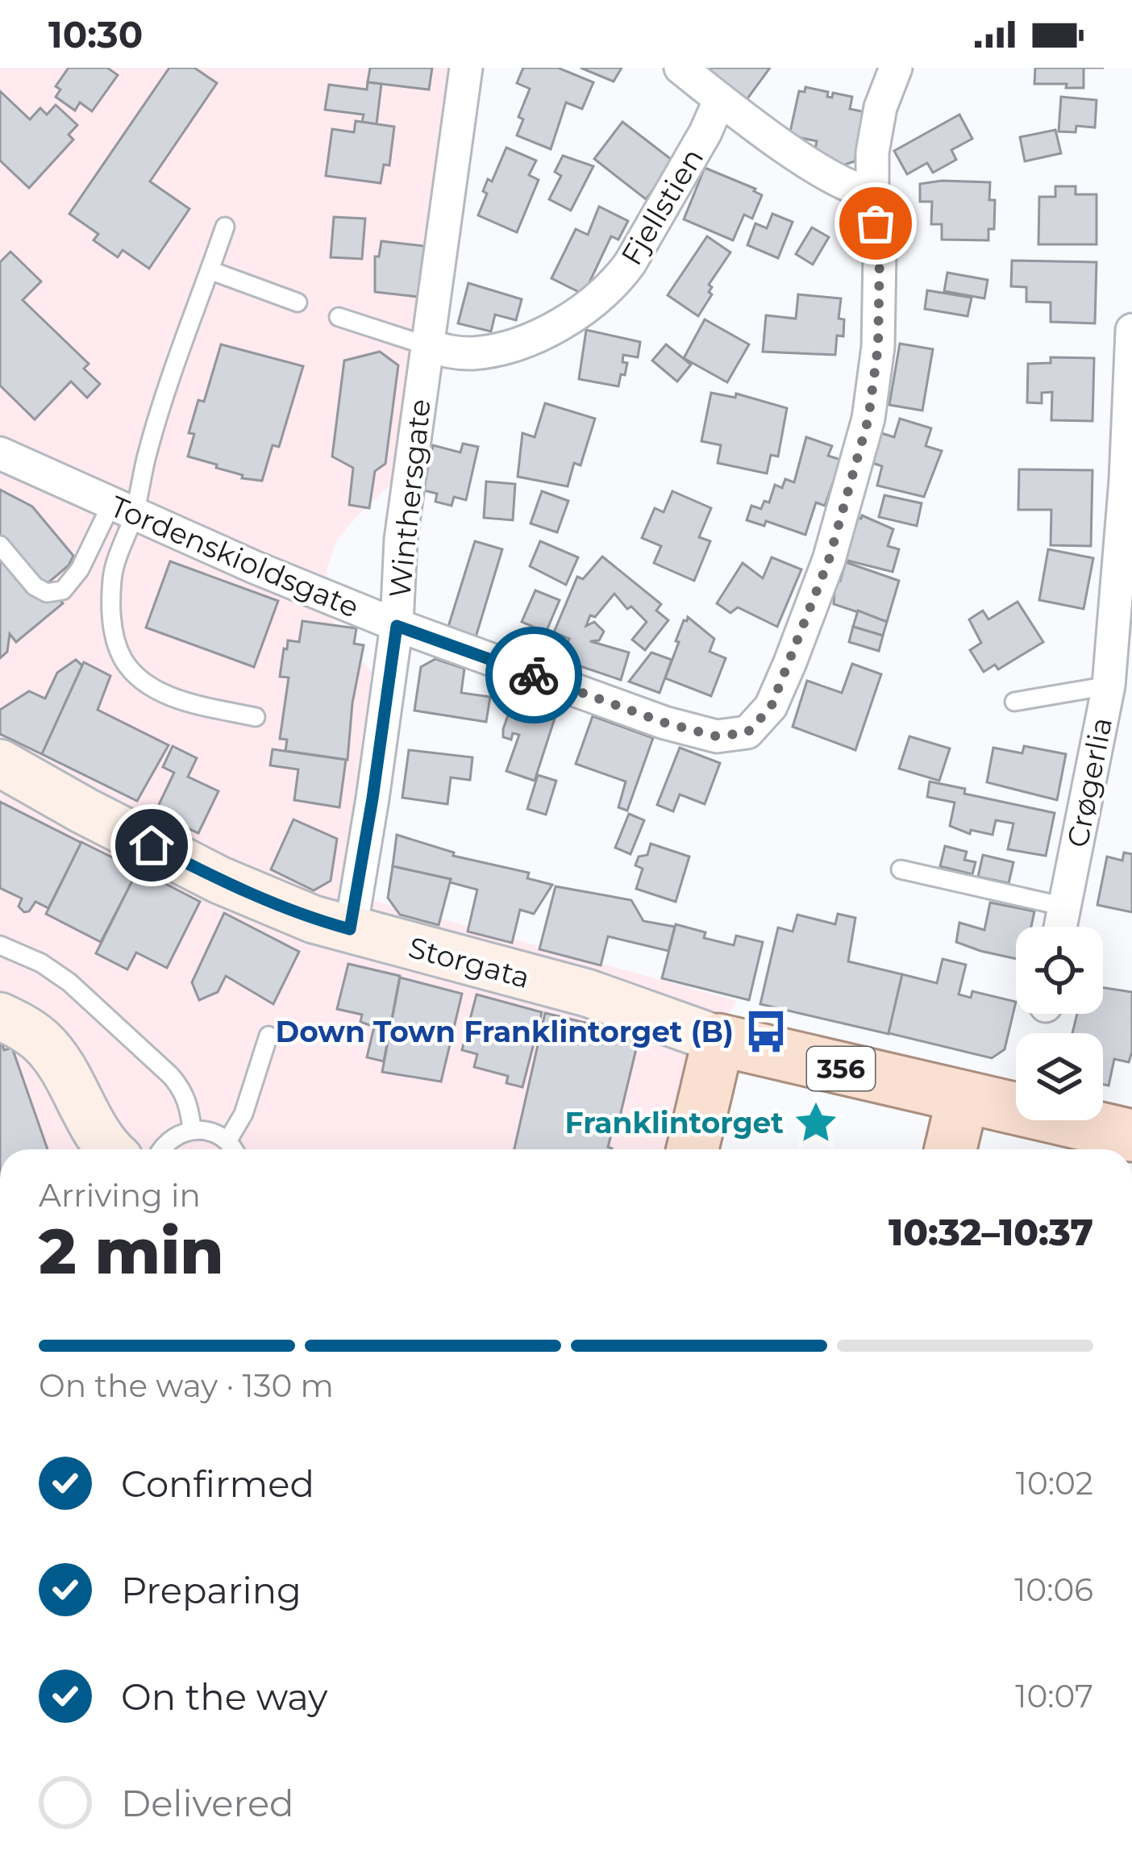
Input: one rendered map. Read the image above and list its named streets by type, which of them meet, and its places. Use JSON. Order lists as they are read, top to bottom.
{
  "streets": {
    "main road": ["Storgata", "356"],
    "street": [
      "Fjellstien",
      "Winthersgate",
      "Tordenskioldsgate",
      "Crøgerlia"
    ]
  },
  "crossings": [
    ["Fjellstien", "Winthersgate"],
    ["Winthersgate", "Tordenskioldsgate"],
    ["Winthersgate", "Storgata"],
    ["Storgata", "356"]
  ],
  "places": {
    "bus stop": ["Down Town Franklintorget (B)"],
    "place": ["Franklintorget"]
  },
  "page": {
    "status": "10:30",
    "heading": ["2 min", "Arriving in", "10:32–10:37"],
    "bar": "On the way · 130 m",
    "list": [
      ["Confirmed", "10:02"],
      ["Preparing", "10:06"],
      ["On the way", "10:07"],
      "Delivered"
    ]
  }
}
